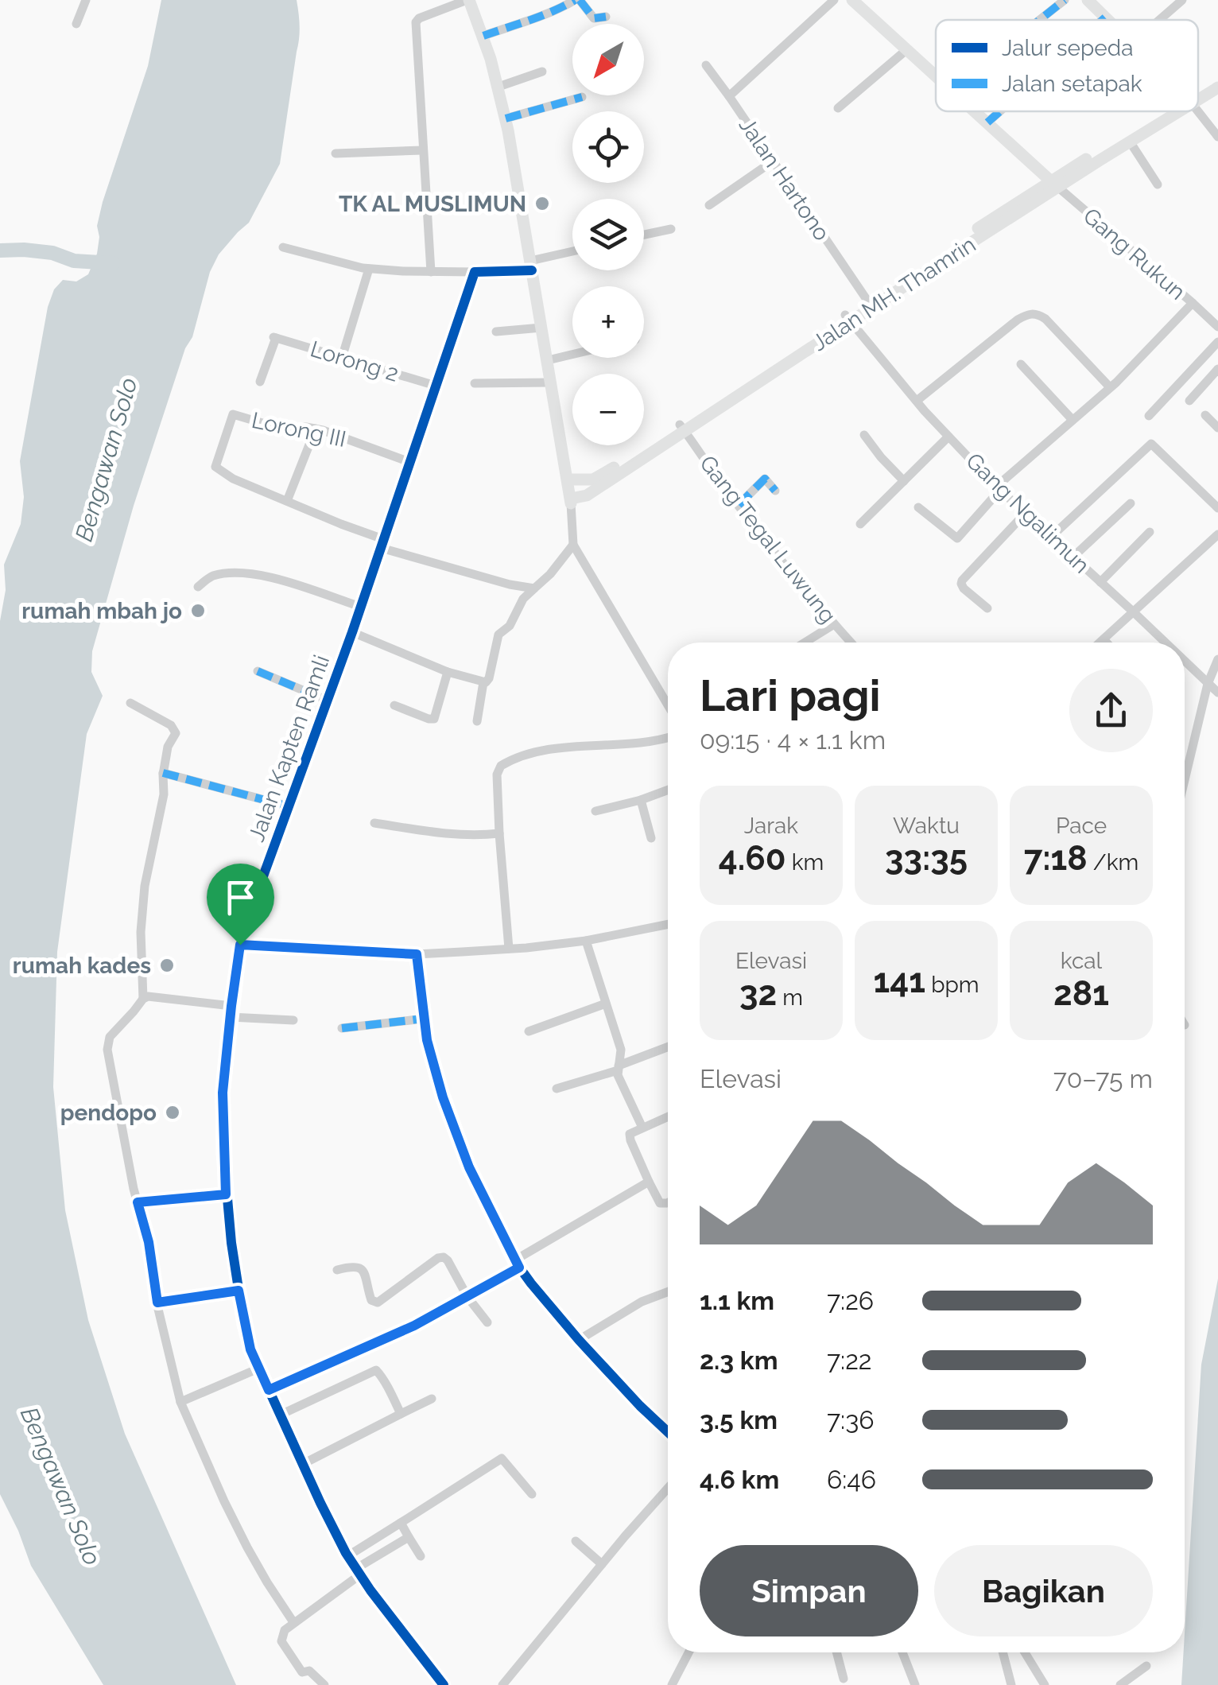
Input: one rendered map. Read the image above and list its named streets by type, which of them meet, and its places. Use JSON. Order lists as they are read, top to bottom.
{
  "streets": {
    "main road": ["Jalan MH. Thamrin"],
    "street": [
      "Jalan Hartono",
      "Gang Rukun",
      "Lorong 2",
      "Lorong III",
      "Gang Ngalimun",
      "Gang Tegal Luwung",
      "Jalan Kapten Ramli"
    ]
  },
  "crossings": [
    ["Jalan Hartono", "Jalan MH. Thamrin"],
    ["Gang Rukun", "Jalan MH. Thamrin"],
    ["Jalan MH. Thamrin", "Gang Ngalimun"],
    ["Jalan MH. Thamrin", "Gang Tegal Luwung"],
    ["Lorong 2", "Jalan Kapten Ramli"],
    ["Lorong III", "Jalan Kapten Ramli"]
  ],
  "water": ["Bengawan Solo"],
  "places": [
    "TK AL MUSLIMUN",
    "rumah mbah jo",
    "rumah kades",
    "pendopo"
  ],
  "legend": ["Jalur sepeda", "Jalan setapak"],
  "north": "bottom left",
  "page": {
    "map_buttons": ["+", "−"],
    "heading": ["Lari pagi", "09:15 · 4 × 1.1 km"],
    "stats": [
      ["Jarak", "4.60 km"],
      ["Waktu", "33:35"],
      ["Pace", "7:18 /km"],
      ["Elevasi", "32 m"],
      ["141 bpm"],
      ["kcal", "281"]
    ],
    "chart": ["Elevasi", "70–75 m"],
    "list": [
      {
        "name": "1.1 km",
        "note": "7:26"
      },
      {
        "name": "2.3 km",
        "note": "7:22"
      },
      {
        "name": "3.5 km",
        "note": "7:36"
      },
      {
        "name": "4.6 km",
        "note": "6:46"
      }
    ],
    "buttons": ["Simpan", "Bagikan"]
  }
}
